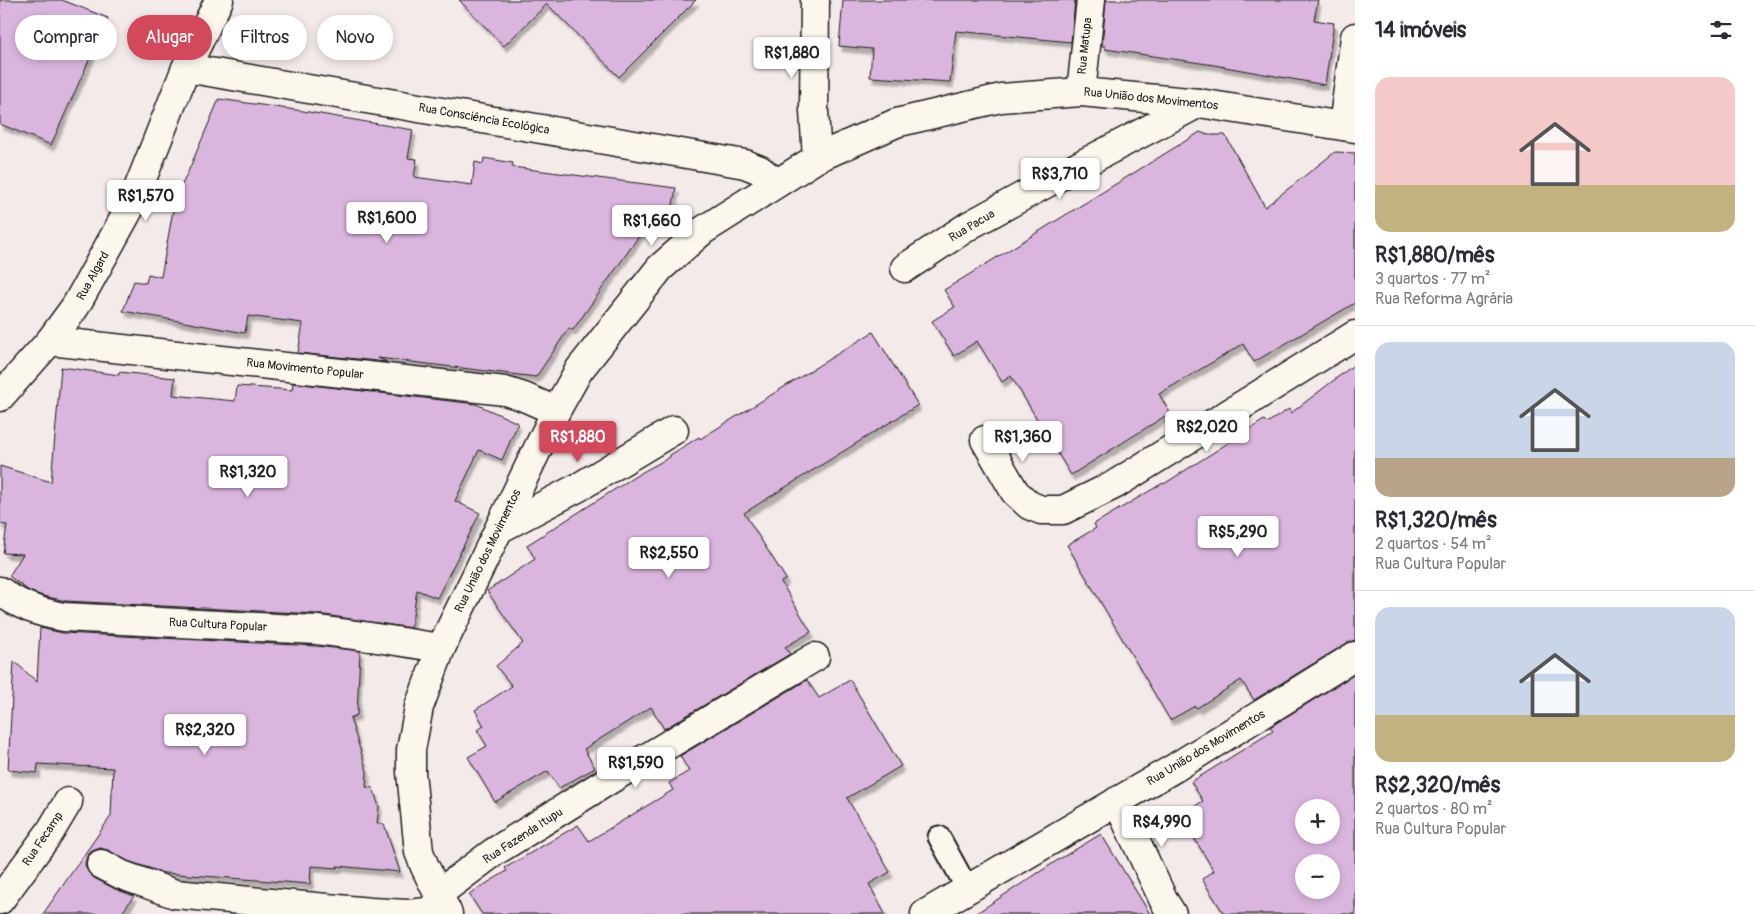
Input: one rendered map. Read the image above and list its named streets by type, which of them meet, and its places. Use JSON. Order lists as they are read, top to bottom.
{
  "streets": {
    "street": [
      "Rua Matupa",
      "Rua União dos Movimentos",
      "Rua Consciência Ecológica",
      "Rua Pacua",
      "Rua Algard",
      "Rua Movimento Popular",
      "Rua Cultura Popular",
      "Rua Fazenda Itupu",
      "Rua Fecamp"
    ]
  },
  "crossings": [
    ["Rua Matupa", "Rua União dos Movimentos"],
    ["Rua União dos Movimentos", "Rua Consciência Ecológica"],
    ["Rua União dos Movimentos", "Rua Pacua"],
    ["Rua União dos Movimentos", "Rua Movimento Popular"],
    ["Rua União dos Movimentos", "Rua Cultura Popular"],
    ["Rua União dos Movimentos", "Rua Fazenda Itupu"],
    ["Rua Consciência Ecológica", "Rua Algard"],
    ["Rua Algard", "Rua Movimento Popular"]
  ],
  "page": {
    "heading": "14 imóveis",
    "chip": [
      "Comprar",
      "Alugar",
      "Filtros",
      "Novo"
    ],
    "price": [
      "R$1,880",
      "R$3,710",
      "R$1,570",
      "R$1,600",
      "R$1,660",
      "R$2,020",
      "R$1,880",
      "R$1,360",
      "R$1,320",
      "R$5,290",
      "R$2,550",
      "R$2,320",
      "R$1,590",
      "R$4,990"
    ],
    "list": [
      {
        "name": "R$1,880/mês",
        "note": "3 quartos · 77 m² · Rua Reforma Agrária"
      },
      {
        "name": "R$1,320/mês",
        "note": "2 quartos · 54 m² · Rua Cultura Popular"
      },
      {
        "name": "R$2,320/mês",
        "note": "2 quartos · 80 m² · Rua Cultura Popular"
      }
    ],
    "map_buttons": ["+", "−"]
  }
}
